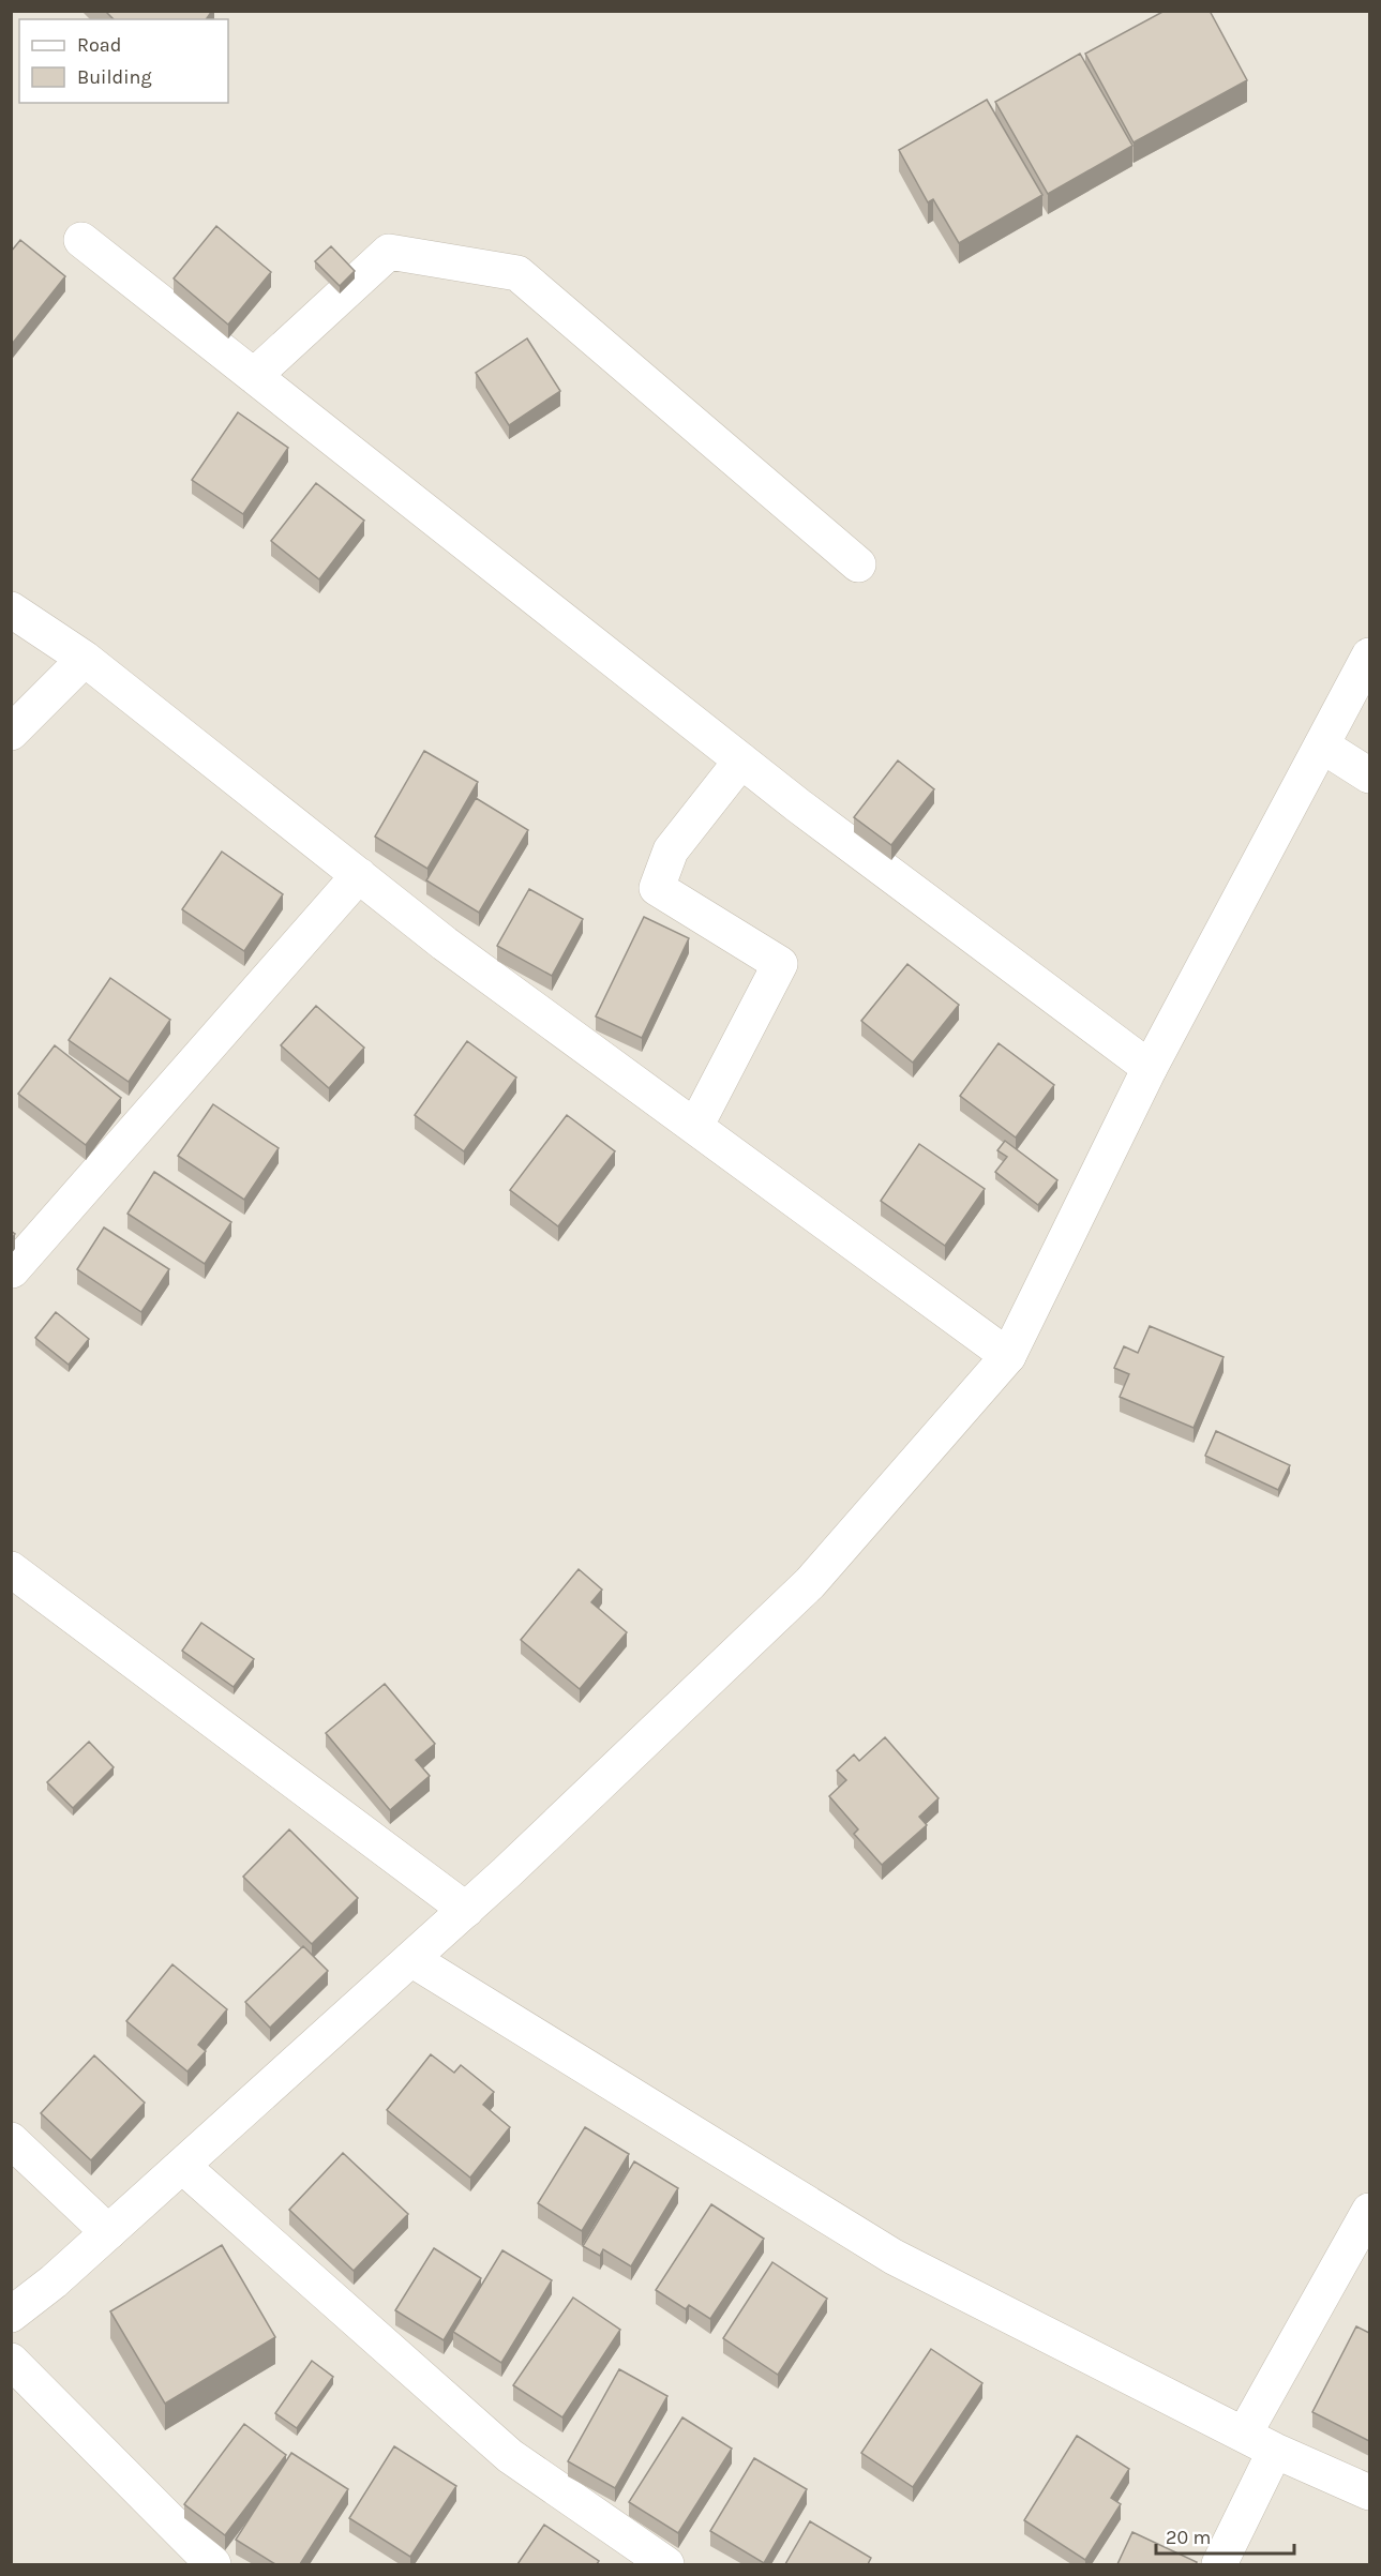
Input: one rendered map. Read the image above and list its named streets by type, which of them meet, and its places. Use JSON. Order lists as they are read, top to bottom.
{
  "legend": ["Road", "Building"],
  "scale_bar": "20 m"
}
